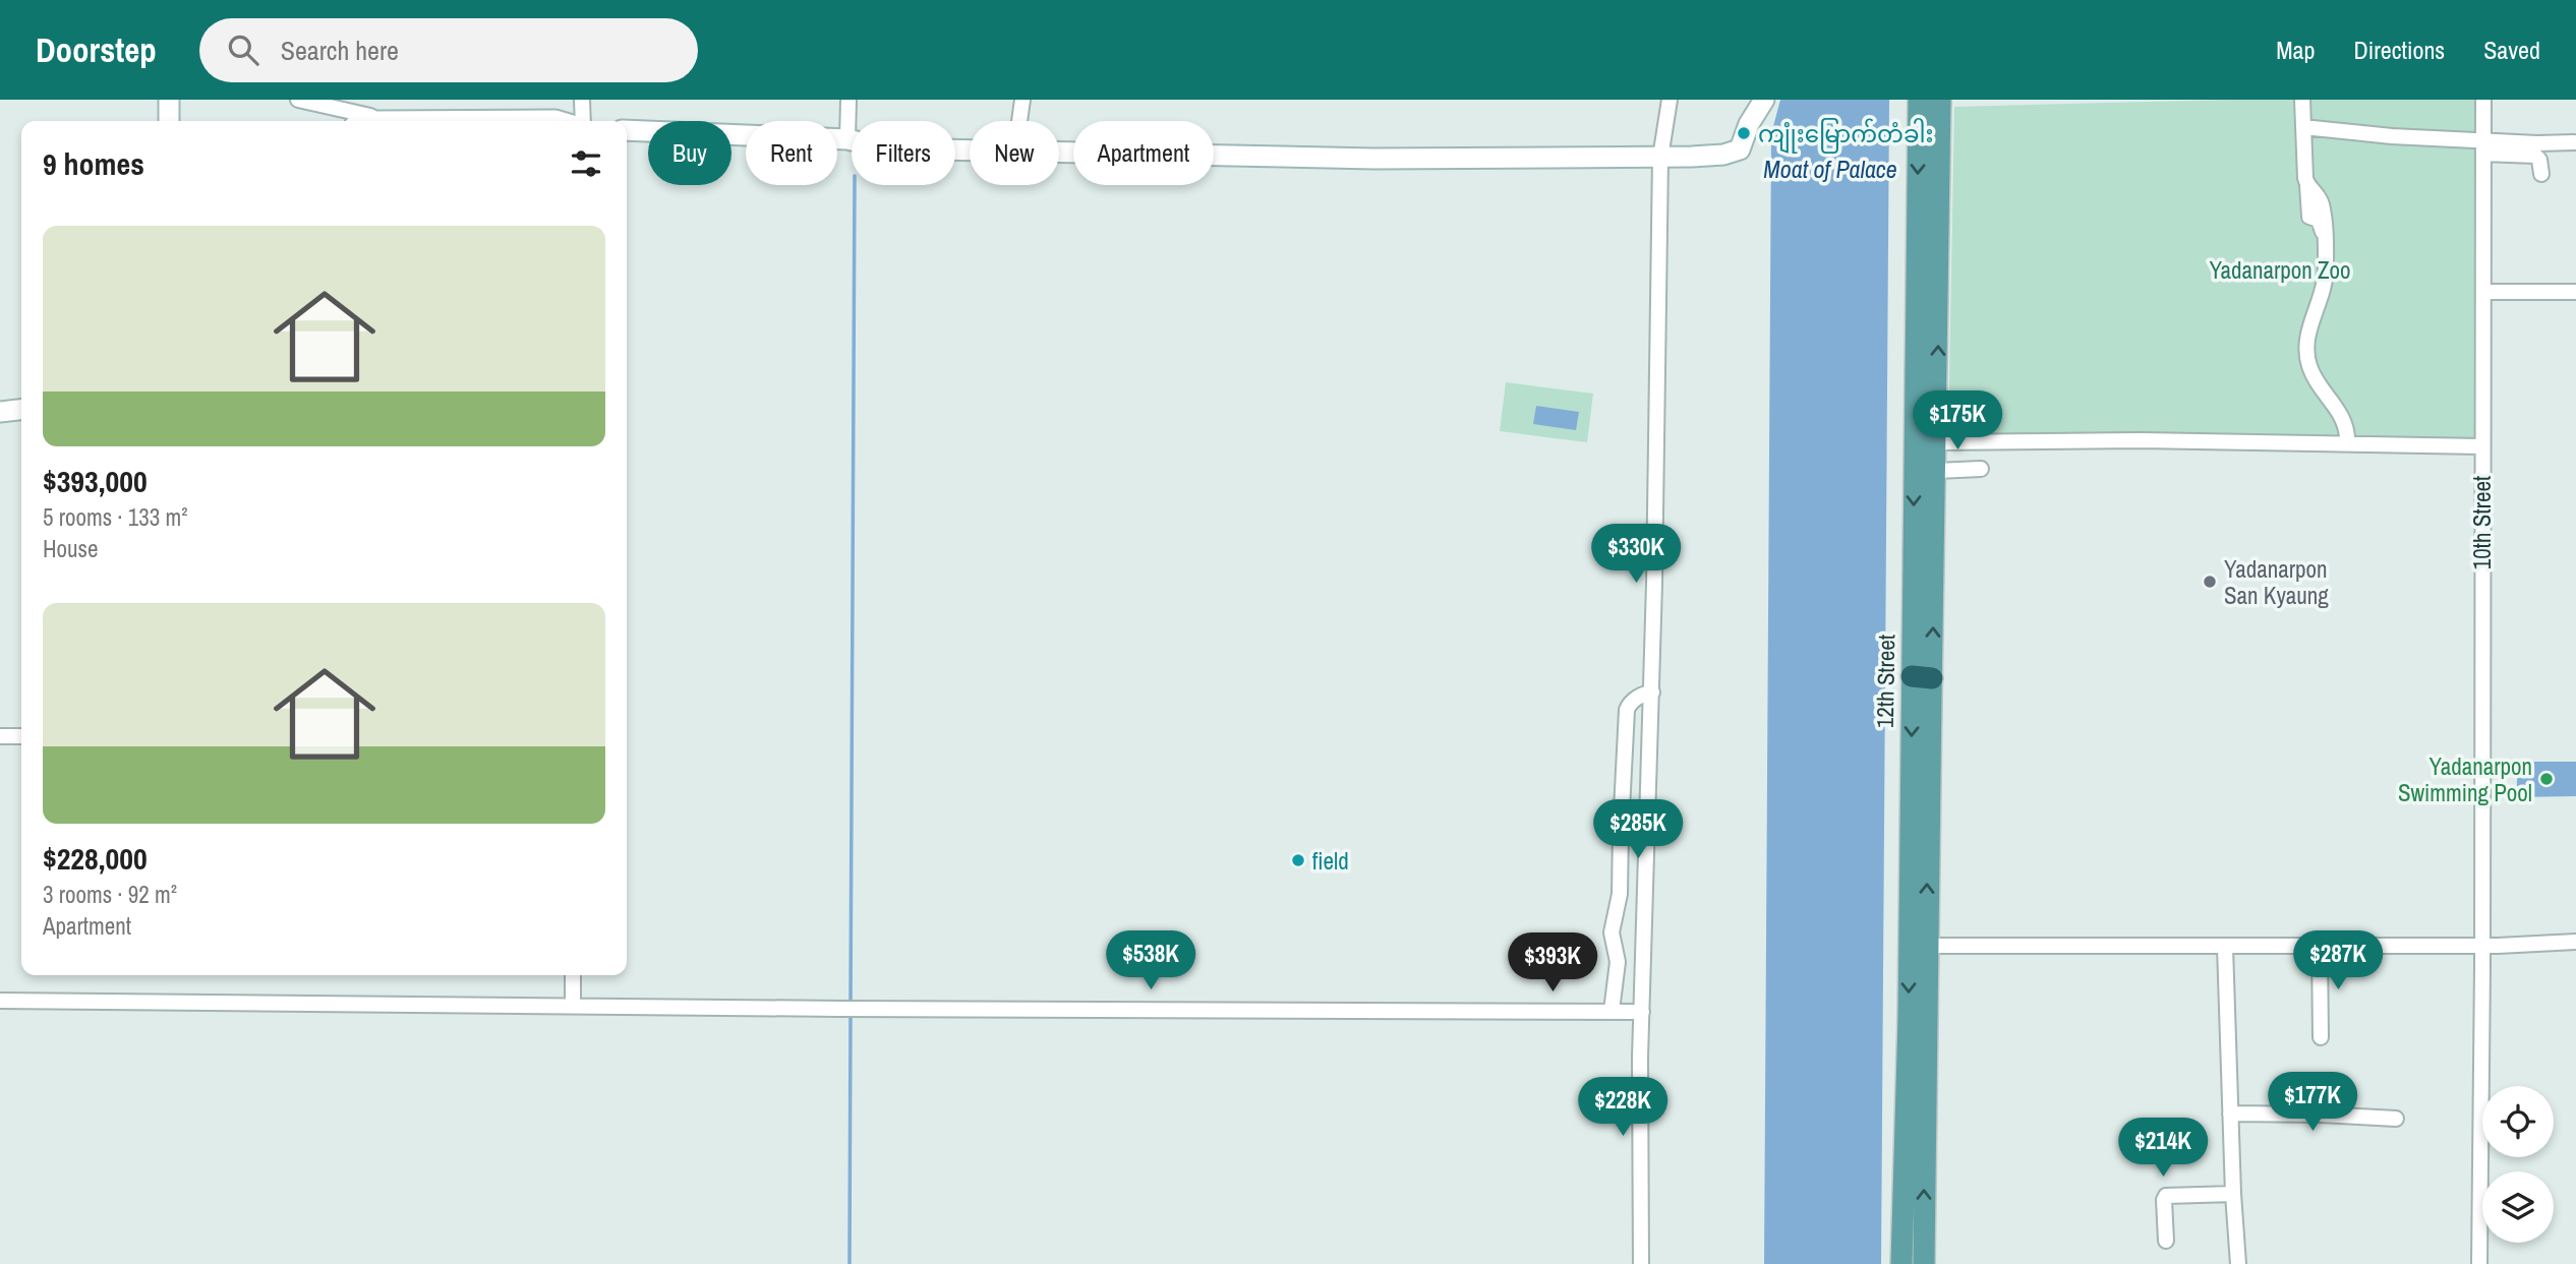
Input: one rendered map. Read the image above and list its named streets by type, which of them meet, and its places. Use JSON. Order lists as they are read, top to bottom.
{
  "streets": {
    "main road": ["12th Street"],
    "street": ["10th Street"]
  },
  "water": ["Moat of Palace"],
  "parks": ["Yadanarpon Zoo"],
  "places": [
    "ကျုံးမြောက်တံခါး",
    "Yadanarpon San Kyaung",
    "Yadanarpon Swimming Pool",
    "field"
  ],
  "page": {
    "header": "Doorstep",
    "search": "Search here",
    "nav": ["Map", "Directions", "Saved"],
    "chip": [
      "Buy",
      "Rent",
      "Filters",
      "New",
      "Apartment"
    ],
    "heading": "9 homes",
    "list": [
      {
        "name": "$393,000",
        "note": "5 rooms · 133 m² · House"
      },
      {
        "name": "$228,000",
        "note": "3 rooms · 92 m² · Apartment"
      }
    ],
    "price": [
      "$175K",
      "$330K",
      "$285K",
      "$538K",
      "$287K",
      "$393K",
      "$177K",
      "$228K",
      "$214K"
    ]
  }
}
